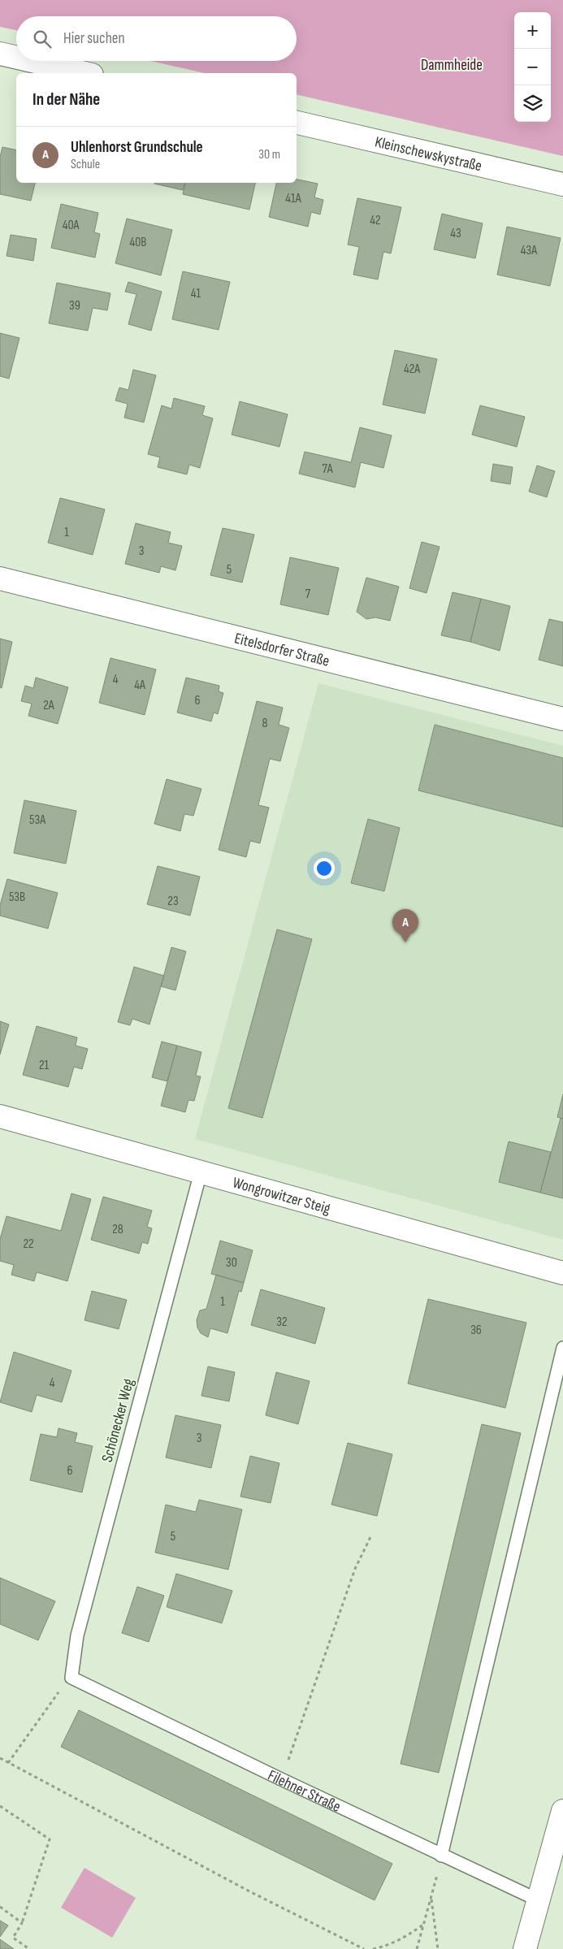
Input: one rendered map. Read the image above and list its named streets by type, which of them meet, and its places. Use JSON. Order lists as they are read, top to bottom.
{
  "streets": {
    "street": ["Kleinschewskystraße", "Eitelsdorfer Straße", "Wongrowitzer Steig"],
    "lane": ["Schönecker Weg", "Filehner Straße"]
  },
  "crossings": [
    ["Wongrowitzer Steig", "Schönecker Weg"],
    ["Schönecker Weg", "Filehner Straße"]
  ],
  "parks": ["Dammheide"],
  "house_numbers": [
    "41A",
    "42",
    "40A",
    "43",
    "40B",
    "43A",
    "41",
    "39",
    "42A",
    "7A",
    "1",
    "3",
    "5",
    "7",
    "4",
    "4A",
    "6",
    "2A",
    "8",
    "53A",
    "53B",
    "23",
    "21",
    "28",
    "22",
    "30",
    "1",
    "32",
    "36",
    "4",
    "3",
    "6",
    "5"
  ],
  "page": {
    "map_buttons": ["+", "−"],
    "search": "Hier suchen",
    "heading": "In der Nähe",
    "list": [
      {
        "mark": "A",
        "name": "Uhlenhorst Grundschule",
        "note": "Schule",
        "value": "30 m"
      }
    ],
    "pins": "A"
  }
}
